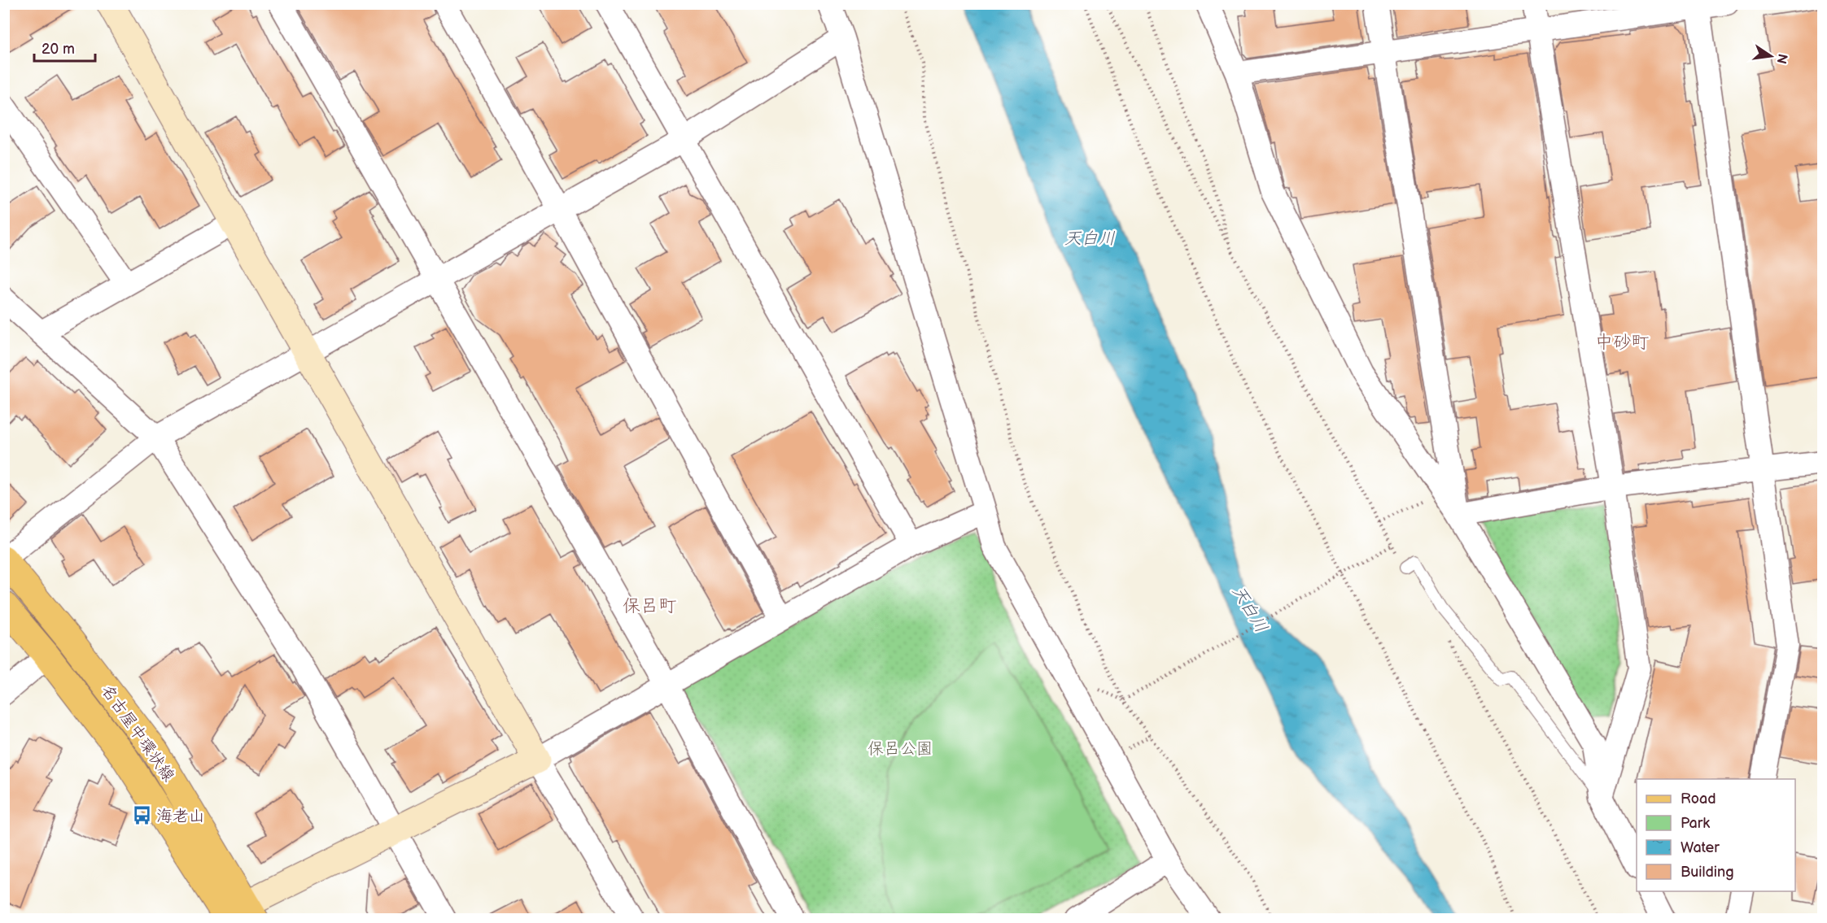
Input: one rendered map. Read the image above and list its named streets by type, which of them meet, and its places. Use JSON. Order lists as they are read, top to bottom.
{
  "streets": {
    "main road": ["名古屋中環状線"]
  },
  "districts": ["中砂町", "保呂町"],
  "water": ["天白川"],
  "parks": ["保呂公園"],
  "places": {
    "bus stop": ["海老山"]
  },
  "legend": [
    "Road",
    "Park",
    "Water",
    "Building"
  ],
  "scale_bar": "20 m",
  "north": "right"
}
